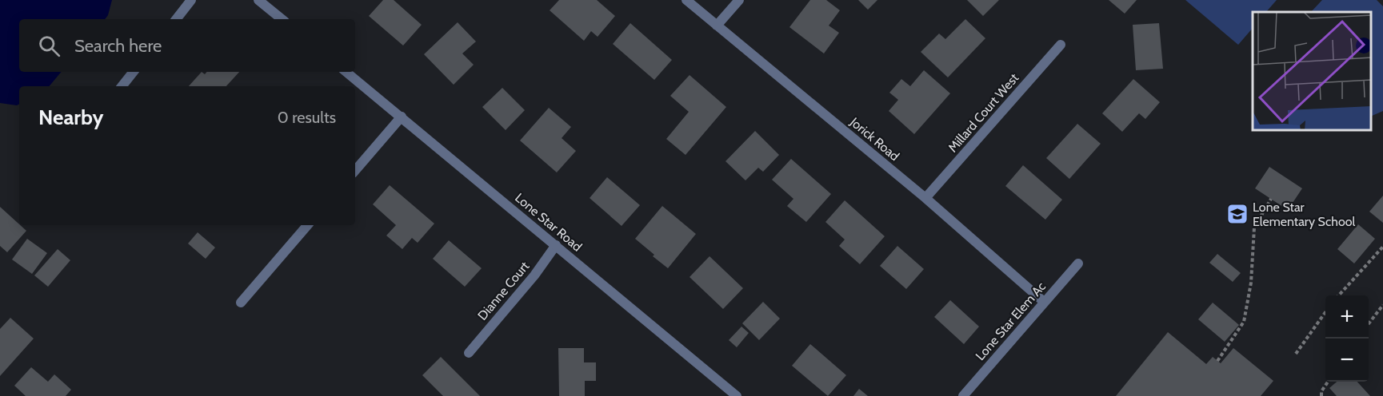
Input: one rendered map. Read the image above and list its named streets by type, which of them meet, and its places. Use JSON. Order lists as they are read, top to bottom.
{
  "streets": {
    "street": [
      "Millard Court West",
      "Jorick Road",
      "Lone Star Road",
      "Dianne Court",
      "Lone Star Elem Ac"
    ]
  },
  "crossings": [
    ["Millard Court West", "Jorick Road"],
    ["Jorick Road", "Lone Star Elem Ac"],
    ["Lone Star Road", "Dianne Court"]
  ],
  "places": {
    "school or university": ["Lone Star Elementary School"]
  },
  "page": {
    "search": "Search here",
    "heading": ["Nearby", "0 results"],
    "map_buttons": ["+", "−"]
  }
}
